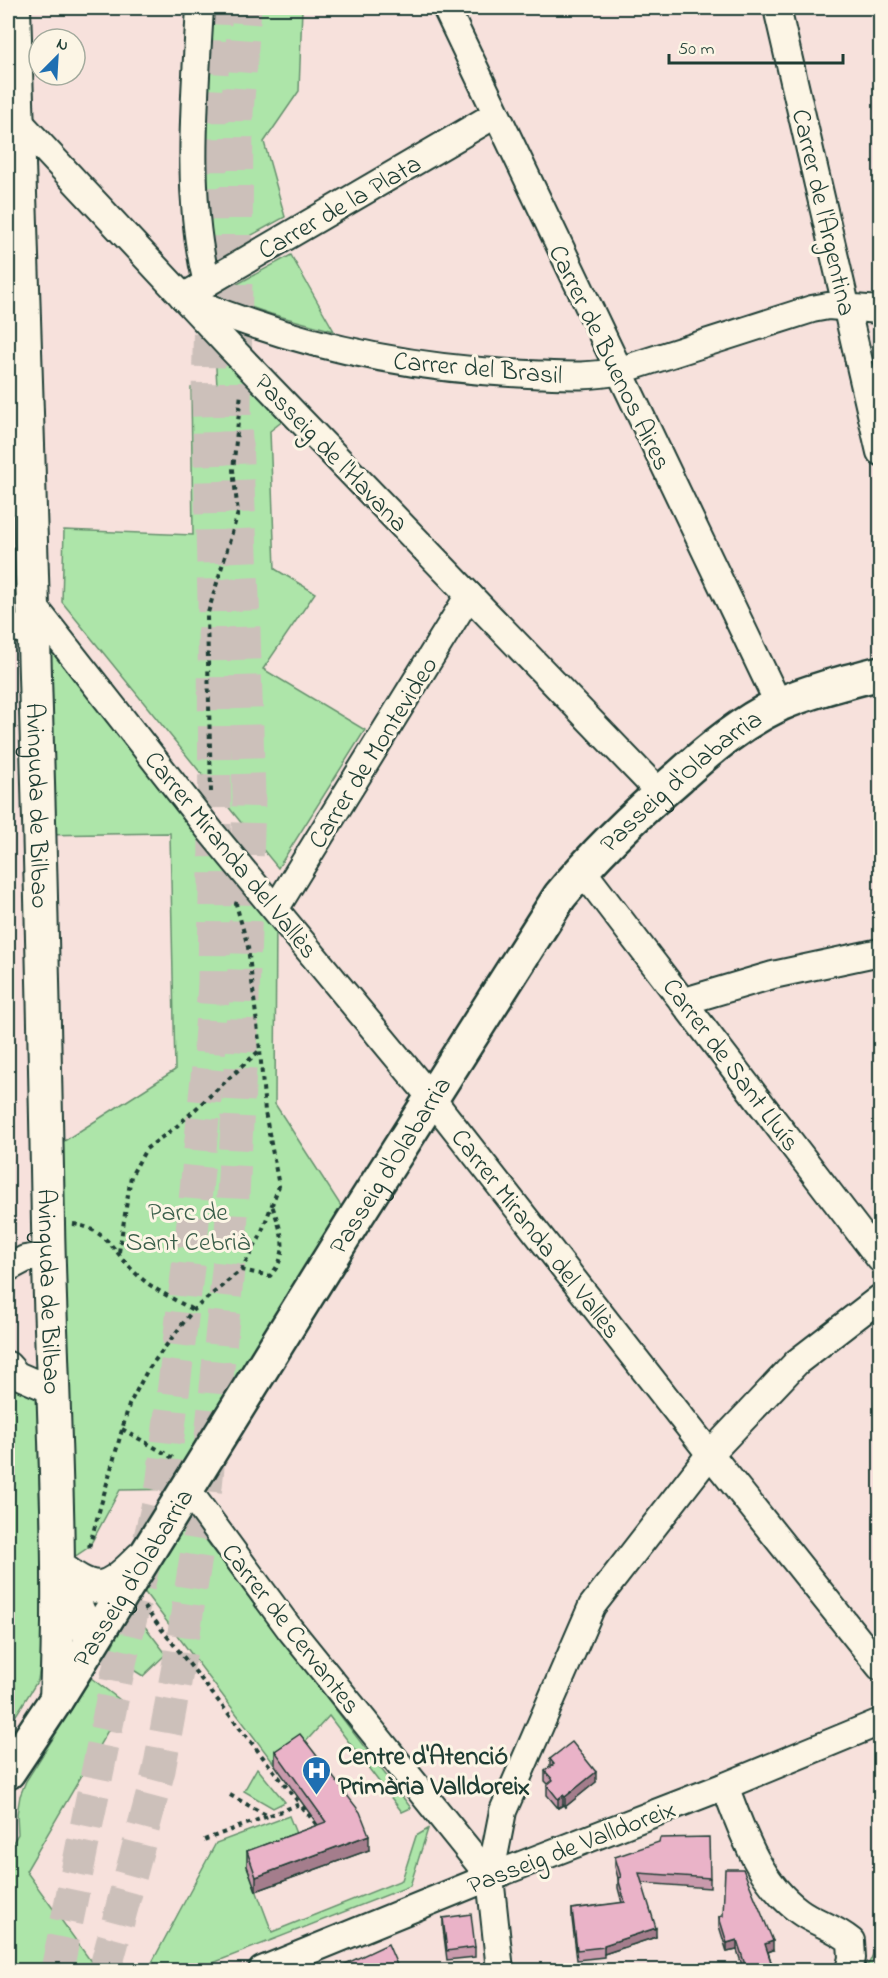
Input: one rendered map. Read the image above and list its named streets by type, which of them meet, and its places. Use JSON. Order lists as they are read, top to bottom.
{
  "streets": {
    "main road": ["Passeig d'Olabarria"],
    "street": [
      "Carrer de la Plata",
      "Carrer de l'Argentina",
      "Carrer de Buenos Aires",
      "Carrer del Brasil",
      "Passeig de l'Havana",
      "Carrer de Montevideo",
      "Avinguda de Bilbao",
      "Carrer Miranda del Vallès",
      "Carrer de Sant Lluís",
      "Carrer de Cervantes",
      "Passeig de Valldoreix"
    ]
  },
  "crossings": [
    ["Carrer de la Plata", "Carrer de Buenos Aires"],
    ["Carrer de la Plata", "Carrer del Brasil"],
    ["Carrer de la Plata", "Passeig de l'Havana"],
    ["Carrer de l'Argentina", "Carrer del Brasil"],
    ["Carrer de Buenos Aires", "Carrer del Brasil"],
    ["Carrer de Buenos Aires", "Passeig d'Olabarria"],
    ["Carrer del Brasil", "Passeig de l'Havana"],
    ["Passeig de l'Havana", "Carrer de Montevideo"],
    ["Passeig de l'Havana", "Passeig d'Olabarria"],
    ["Passeig de l'Havana", "Avinguda de Bilbao"],
    ["Carrer de Montevideo", "Carrer Miranda del Vallès"],
    ["Passeig d'Olabarria", "Avinguda de Bilbao"],
    ["Passeig d'Olabarria", "Carrer Miranda del Vallès"],
    ["Passeig d'Olabarria", "Carrer de Sant Lluís"],
    ["Passeig d'Olabarria", "Carrer de Cervantes"],
    ["Avinguda de Bilbao", "Carrer Miranda del Vallès"],
    ["Carrer de Cervantes", "Passeig de Valldoreix"]
  ],
  "parks": ["Parc de Sant Cebrià"],
  "places": {
    "hospital": ["Centre d'Atenció Primària Valldoreix"]
  },
  "scale_bar": "50 m",
  "north": "top right"
}
